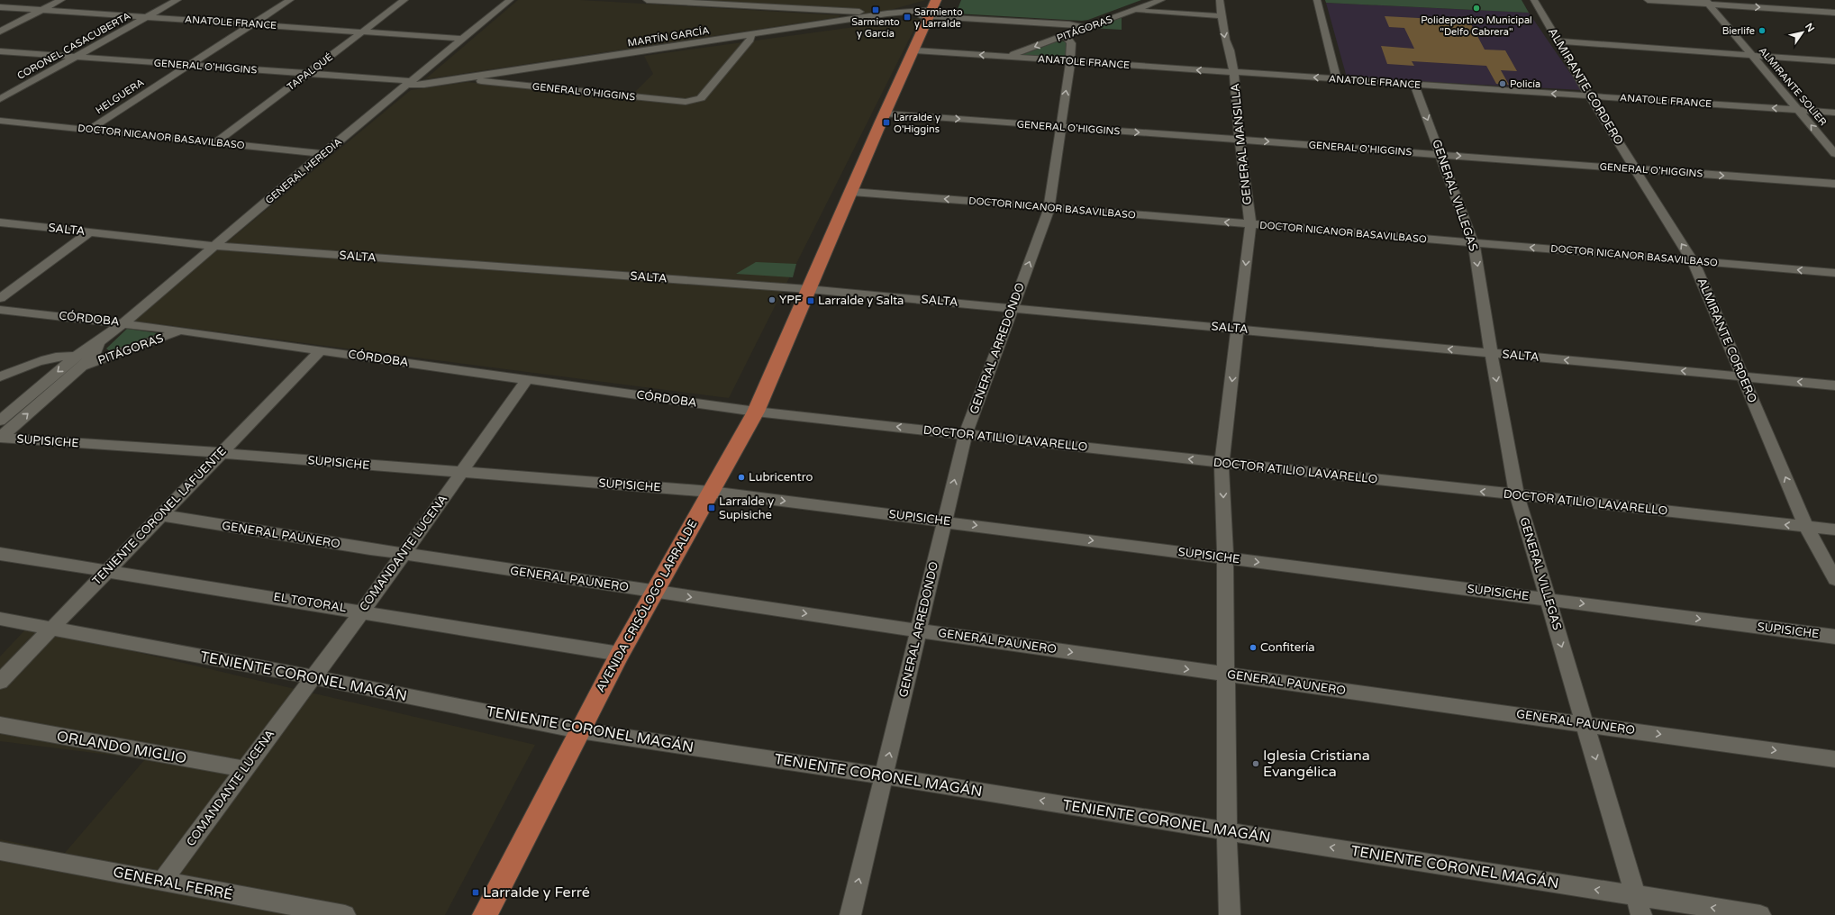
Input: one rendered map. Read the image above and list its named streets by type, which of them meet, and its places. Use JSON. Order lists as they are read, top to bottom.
{
  "streets": {
    "main road": ["AVENIDA CRISÓLOGO LARRALDE"],
    "street": [
      "ANATOLE FRANCE",
      "PITÁGORAS",
      "MARTÍN GARCÍA",
      "CORONEL CASACUBERTA",
      "GENERAL O'HIGGINS",
      "TAPALQUÉ",
      "ALMIRANTE CORDERO",
      "ALMIRANTE SOLIER",
      "HELGUERA",
      "DOCTOR NICANOR BASAVILBASO",
      "GENERAL MANSILLA",
      "GENERAL HEREDIA",
      "GENERAL VILLEGAS",
      "SALTA",
      "CÓRDOBA",
      "GENERAL ARREDONDO",
      "DOCTOR ATILIO LAVARELLO",
      "SUPISICHE",
      "TENIENTE CORONEL LAFUENTE",
      "GENERAL PAUNERO",
      "COMANDANTE LUCENA",
      "EL TOTORAL",
      "TENIENTE CORONEL MAGÁN",
      "ORLANDO MIGLIO",
      "GENERAL FERRÉ"
    ]
  },
  "crossings": [
    ["ANATOLE FRANCE", "PITÁGORAS"],
    ["ANATOLE FRANCE", "CORONEL CASACUBERTA"],
    ["ANATOLE FRANCE", "TAPALQUÉ"],
    ["ANATOLE FRANCE", "ALMIRANTE CORDERO"],
    ["ANATOLE FRANCE", "ALMIRANTE SOLIER"],
    ["ANATOLE FRANCE", "HELGUERA"],
    ["ANATOLE FRANCE", "GENERAL MANSILLA"],
    ["ANATOLE FRANCE", "GENERAL HEREDIA"],
    ["ANATOLE FRANCE", "GENERAL VILLEGAS"],
    ["ANATOLE FRANCE", "GENERAL ARREDONDO"],
    ["ANATOLE FRANCE", "AVENIDA CRISÓLOGO LARRALDE"],
    ["PITÁGORAS", "GENERAL HEREDIA"],
    ["PITÁGORAS", "CÓRDOBA"],
    ["PITÁGORAS", "GENERAL ARREDONDO"],
    ["MARTÍN GARCÍA", "GENERAL O'HIGGINS"],
    ["MARTÍN GARCÍA", "GENERAL HEREDIA"],
    ["CORONEL CASACUBERTA", "GENERAL O'HIGGINS"],
    ["GENERAL O'HIGGINS", "TAPALQUÉ"],
    ["GENERAL O'HIGGINS", "ALMIRANTE CORDERO"],
    ["GENERAL O'HIGGINS", "HELGUERA"],
    ["GENERAL O'HIGGINS", "GENERAL MANSILLA"],
    ["GENERAL O'HIGGINS", "GENERAL HEREDIA"],
    ["GENERAL O'HIGGINS", "GENERAL VILLEGAS"],
    ["GENERAL O'HIGGINS", "GENERAL ARREDONDO"],
    ["GENERAL O'HIGGINS", "AVENIDA CRISÓLOGO LARRALDE"],
    ["TAPALQUÉ", "DOCTOR NICANOR BASAVILBASO"],
    ["ALMIRANTE CORDERO", "DOCTOR NICANOR BASAVILBASO"],
    ["ALMIRANTE CORDERO", "SALTA"],
    ["ALMIRANTE CORDERO", "DOCTOR ATILIO LAVARELLO"],
    ["HELGUERA", "DOCTOR NICANOR BASAVILBASO"],
    ["DOCTOR NICANOR BASAVILBASO", "GENERAL MANSILLA"],
    ["DOCTOR NICANOR BASAVILBASO", "GENERAL HEREDIA"],
    ["DOCTOR NICANOR BASAVILBASO", "GENERAL VILLEGAS"],
    ["DOCTOR NICANOR BASAVILBASO", "GENERAL ARREDONDO"],
    ["DOCTOR NICANOR BASAVILBASO", "AVENIDA CRISÓLOGO LARRALDE"],
    ["GENERAL MANSILLA", "SALTA"],
    ["GENERAL MANSILLA", "DOCTOR ATILIO LAVARELLO"],
    ["GENERAL MANSILLA", "SUPISICHE"],
    ["GENERAL MANSILLA", "GENERAL PAUNERO"],
    ["GENERAL MANSILLA", "TENIENTE CORONEL MAGÁN"],
    ["GENERAL HEREDIA", "SALTA"],
    ["GENERAL HEREDIA", "CÓRDOBA"],
    ["GENERAL HEREDIA", "SUPISICHE"],
    ["GENERAL VILLEGAS", "SALTA"],
    ["GENERAL VILLEGAS", "DOCTOR ATILIO LAVARELLO"],
    ["GENERAL VILLEGAS", "SUPISICHE"],
    ["GENERAL VILLEGAS", "GENERAL PAUNERO"],
    ["GENERAL VILLEGAS", "TENIENTE CORONEL MAGÁN"],
    ["SALTA", "GENERAL ARREDONDO"],
    ["SALTA", "AVENIDA CRISÓLOGO LARRALDE"],
    ["CÓRDOBA", "DOCTOR ATILIO LAVARELLO"],
    ["CÓRDOBA", "TENIENTE CORONEL LAFUENTE"],
    ["CÓRDOBA", "COMANDANTE LUCENA"],
    ["CÓRDOBA", "AVENIDA CRISÓLOGO LARRALDE"],
    ["GENERAL ARREDONDO", "DOCTOR ATILIO LAVARELLO"],
    ["GENERAL ARREDONDO", "SUPISICHE"],
    ["GENERAL ARREDONDO", "GENERAL PAUNERO"],
    ["GENERAL ARREDONDO", "TENIENTE CORONEL MAGÁN"],
    ["DOCTOR ATILIO LAVARELLO", "AVENIDA CRISÓLOGO LARRALDE"],
    ["SUPISICHE", "TENIENTE CORONEL LAFUENTE"],
    ["SUPISICHE", "COMANDANTE LUCENA"],
    ["SUPISICHE", "AVENIDA CRISÓLOGO LARRALDE"],
    ["TENIENTE CORONEL LAFUENTE", "GENERAL PAUNERO"],
    ["TENIENTE CORONEL LAFUENTE", "EL TOTORAL"],
    ["TENIENTE CORONEL LAFUENTE", "TENIENTE CORONEL MAGÁN"],
    ["GENERAL PAUNERO", "COMANDANTE LUCENA"],
    ["GENERAL PAUNERO", "AVENIDA CRISÓLOGO LARRALDE"],
    ["COMANDANTE LUCENA", "EL TOTORAL"],
    ["COMANDANTE LUCENA", "TENIENTE CORONEL MAGÁN"],
    ["COMANDANTE LUCENA", "ORLANDO MIGLIO"],
    ["COMANDANTE LUCENA", "GENERAL FERRÉ"],
    ["EL TOTORAL", "AVENIDA CRISÓLOGO LARRALDE"],
    ["AVENIDA CRISÓLOGO LARRALDE", "TENIENTE CORONEL MAGÁN"]
  ],
  "one_way": [
    "ALMIRANTE CORDERO",
    "DOCTOR NICANOR BASAVILBASO",
    "GENERAL MANSILLA",
    "GENERAL VILLEGAS",
    "GENERAL ARREDONDO",
    "DOCTOR ATILIO LAVARELLO",
    "SUPISICHE",
    "GENERAL PAUNERO",
    "TENIENTE CORONEL MAGÁN"
  ],
  "places": {
    "other": [
      "Polideportivo Municipal \"Delfo Cabrera\"",
      "Bierlife",
      "Policía",
      "YPF",
      "Lubricentro",
      "Confitería",
      "Iglesia Cristiana Evangélica"
    ],
    "transit": [
      "Sarmiento y García",
      "Sarmiento y Larralde",
      "Larralde y O'Higgins",
      "Larralde y Salta",
      "Larralde y Supisiche",
      "Larralde y Ferré"
    ]
  },
  "north": "top right"
}
